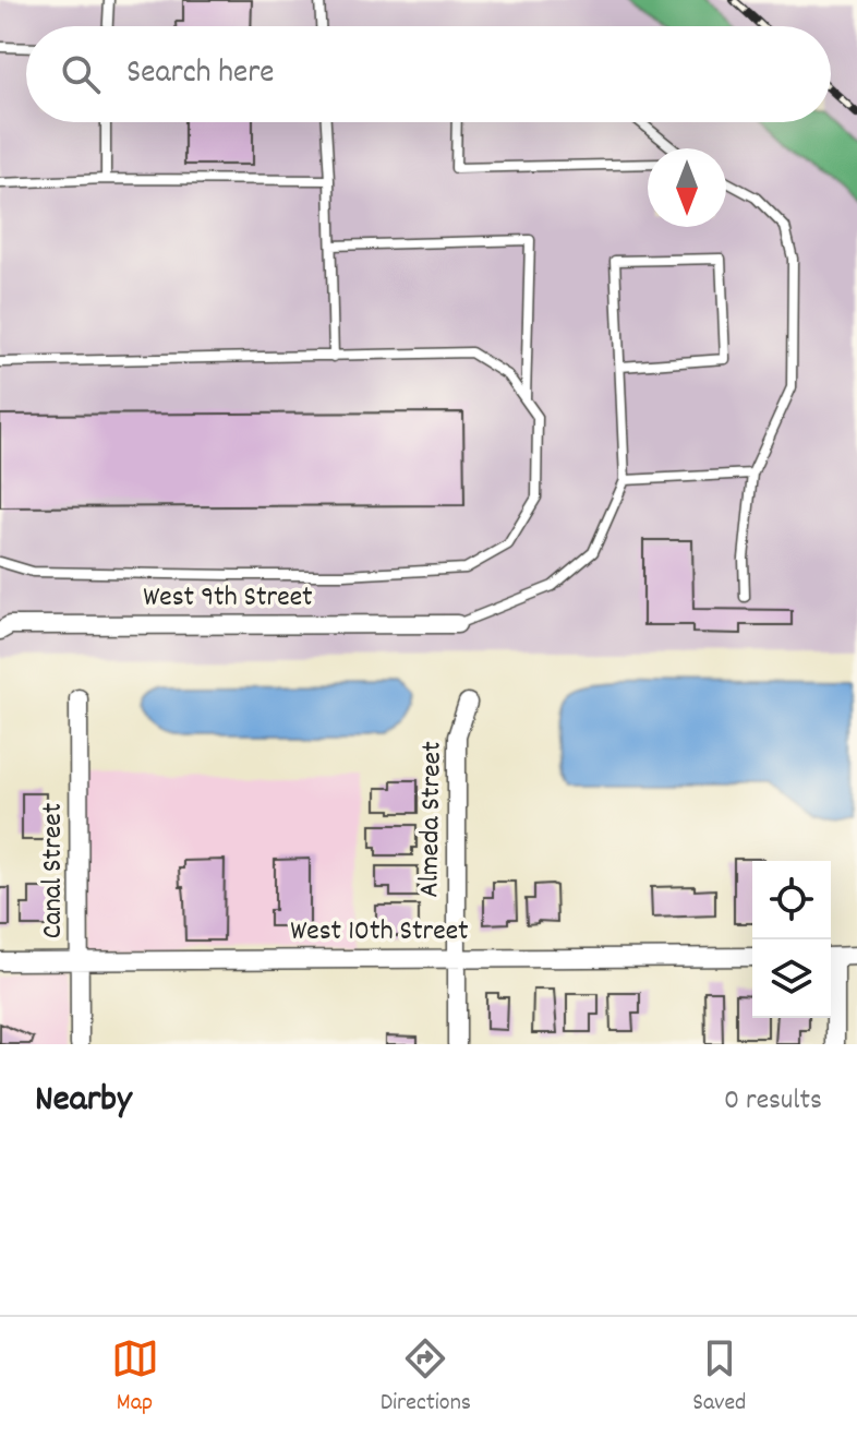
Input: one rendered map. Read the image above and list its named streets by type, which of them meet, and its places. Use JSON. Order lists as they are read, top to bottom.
{
  "streets": {
    "street": [
      "West 9th Street",
      "Almeda Street",
      "Canal Street",
      "West 10th Street"
    ]
  },
  "crossings": [
    ["Almeda Street", "West 10th Street"],
    ["Canal Street", "West 10th Street"]
  ],
  "north": "bottom",
  "page": {
    "search": "Search here",
    "heading": ["Nearby", "0 results"],
    "nav": ["Map", "Directions", "Saved"]
  }
}
